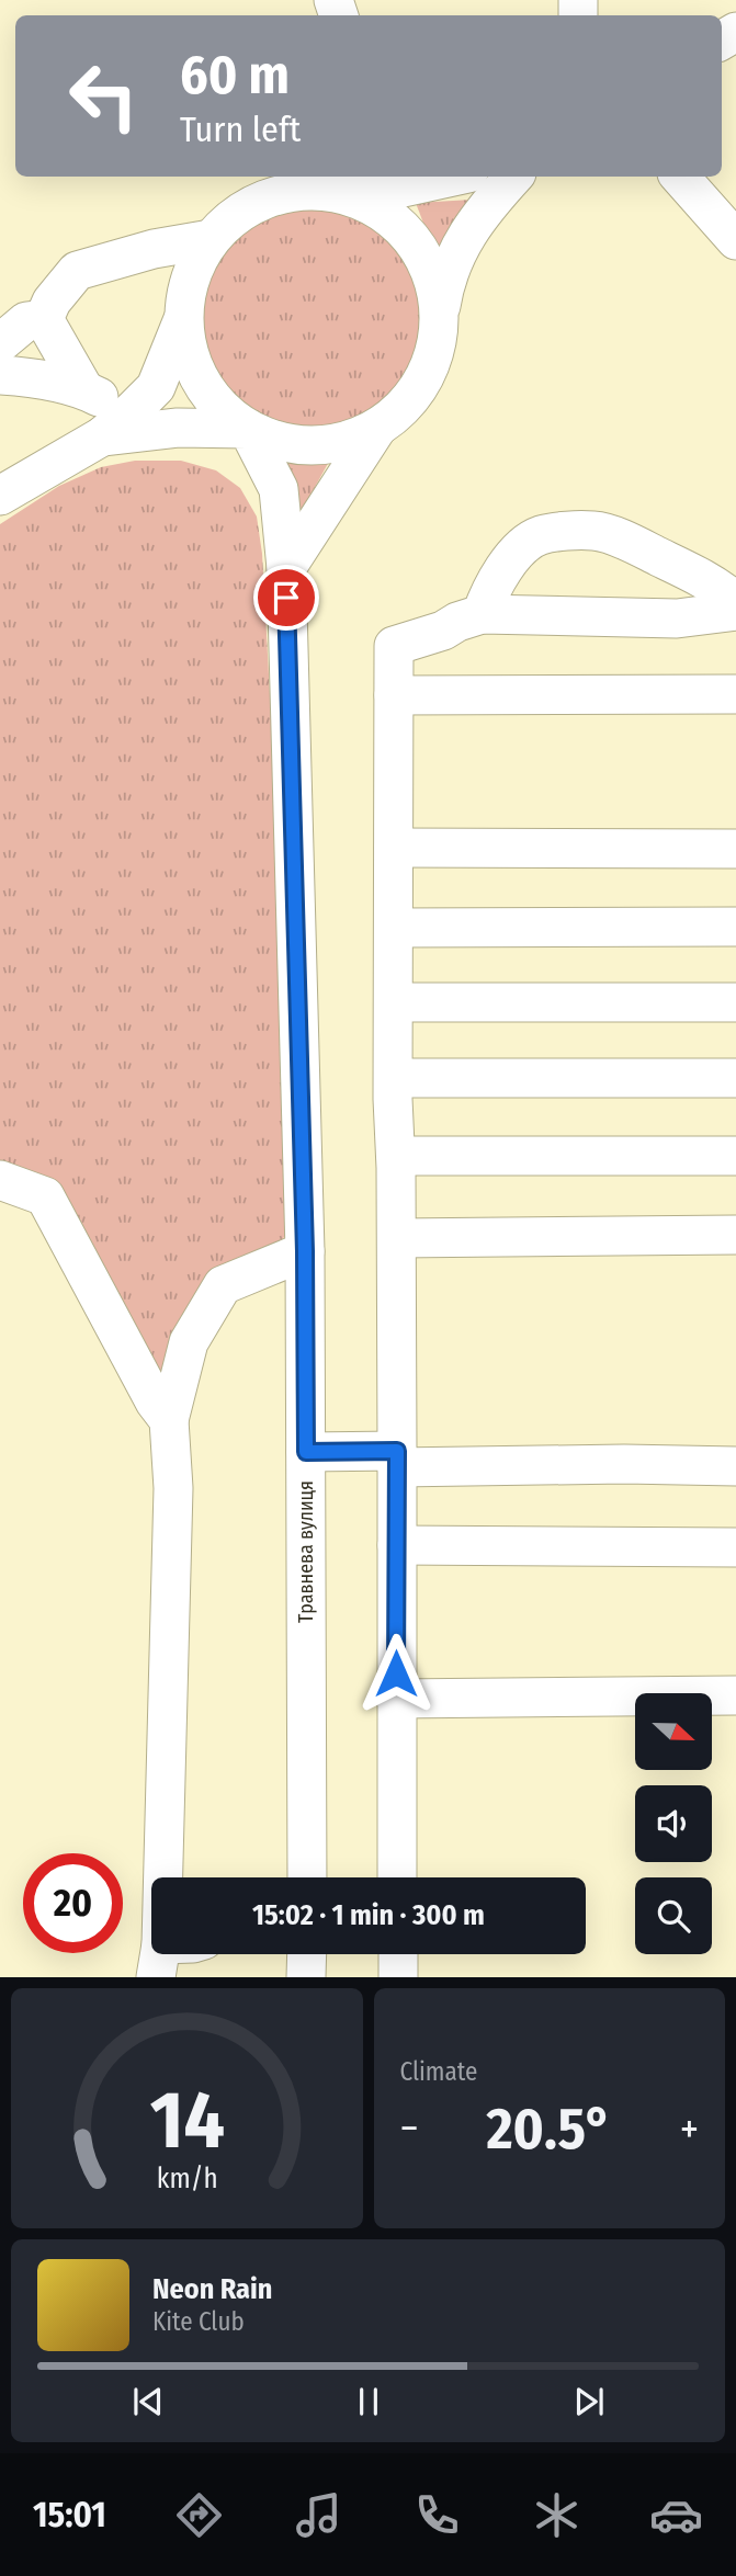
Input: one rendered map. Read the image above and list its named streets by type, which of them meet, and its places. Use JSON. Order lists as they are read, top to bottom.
{
  "streets": {
    "street": ["Травнева вулиця"]
  },
  "north": "right",
  "page": {
    "turn": ["60 m", "Turn left"],
    "limit": "20",
    "trip": "15:02 · 1 min · 300 m",
    "tile": "Climate",
    "heat": ["−", "20.5°", "+"],
    "song": ["Neon Rain", "Kite Club"],
    "tabs": "15:01",
    "gauge": ["14", "km/h"]
  }
}
